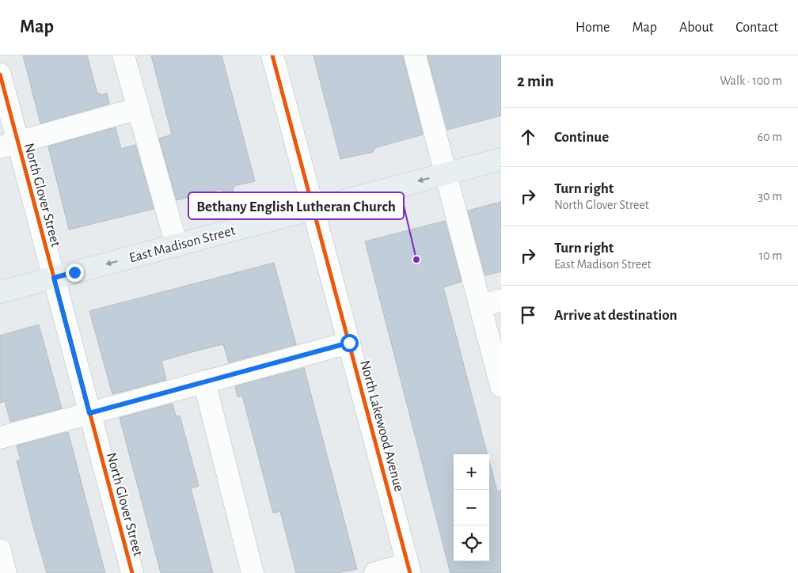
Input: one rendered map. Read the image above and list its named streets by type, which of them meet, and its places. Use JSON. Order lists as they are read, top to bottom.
{
  "streets": {
    "main road": ["East Madison Street"],
    "street": ["North Glover Street", "North Lakewood Avenue"]
  },
  "crossings": [
    ["North Glover Street", "East Madison Street"],
    ["East Madison Street", "North Lakewood Avenue"]
  ],
  "one_way": ["East Madison Street"],
  "places": ["Bethany English Lutheran Church"],
  "page": {
    "header": "Map",
    "nav": [
      "Home",
      "Map",
      "About",
      "Contact"
    ],
    "heading": ["2 min", "Walk · 100 m"],
    "list": [
      ["Continue", "60 m"],
      ["Turn right", "North Glover Street", "30 m"],
      ["Turn right", "East Madison Street", "10 m"],
      "Arrive at destination"
    ],
    "map_buttons": ["+", "−"]
  }
}
